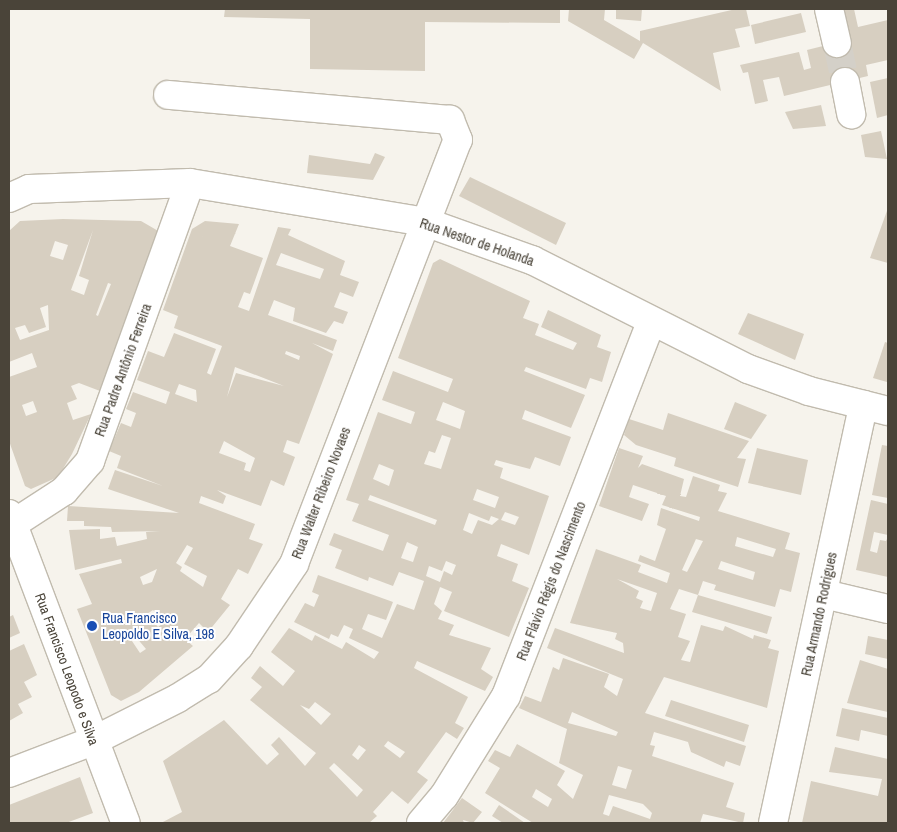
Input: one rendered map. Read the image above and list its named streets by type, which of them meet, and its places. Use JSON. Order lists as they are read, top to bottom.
{
  "streets": {
    "street": [
      "Rua Nestor de Holanda",
      "Rua Padre Antônio Ferreira",
      "Rua Walter Ribeiro Novaes",
      "Rua Flávio Régis do Nascimento",
      "Rua Armando Rodrigues",
      "Rua Francisco Leopodo e Silva"
    ]
  },
  "crossings": [
    ["Rua Nestor de Holanda", "Rua Padre Antônio Ferreira"],
    ["Rua Nestor de Holanda", "Rua Walter Ribeiro Novaes"],
    ["Rua Nestor de Holanda", "Rua Flávio Régis do Nascimento"],
    ["Rua Nestor de Holanda", "Rua Armando Rodrigues"],
    ["Rua Padre Antônio Ferreira", "Rua Francisco Leopodo e Silva"],
    ["Rua Walter Ribeiro Novaes", "Rua Francisco Leopodo e Silva"]
  ],
  "places": ["Rua Francisco Leopoldo E Silva, 198"]
}
